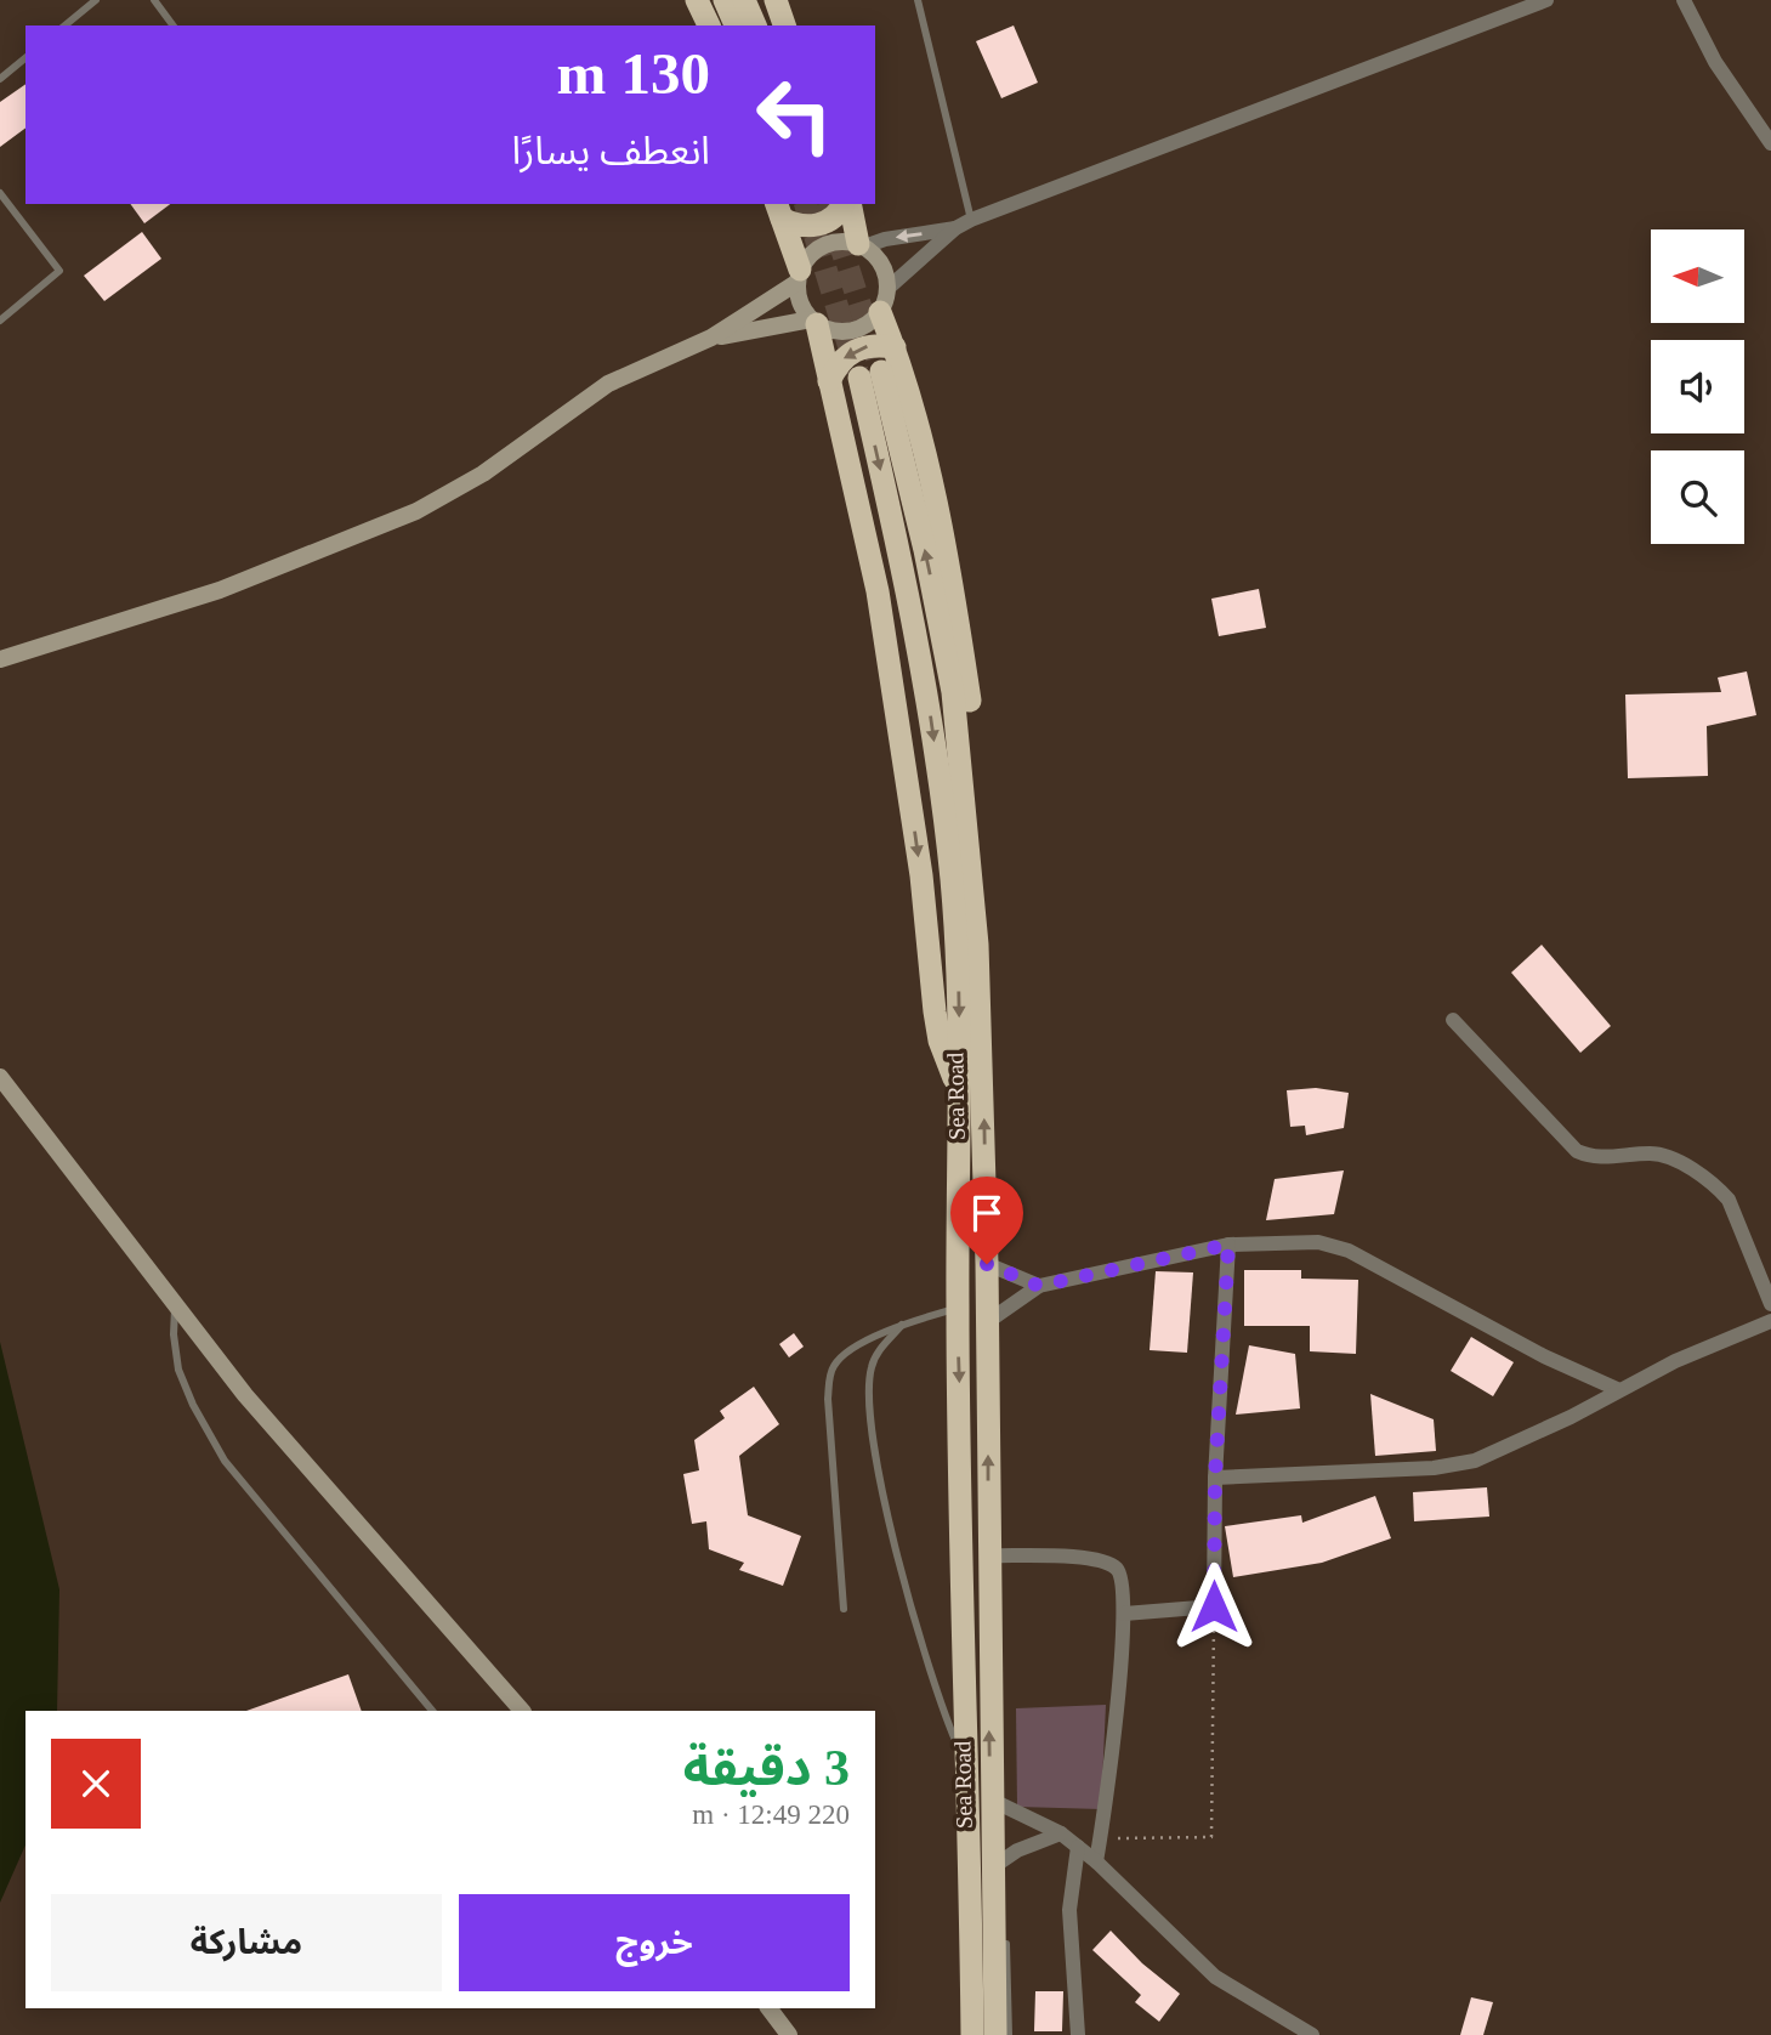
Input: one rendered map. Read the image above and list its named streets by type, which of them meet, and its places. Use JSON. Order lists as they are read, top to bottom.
{
  "streets": {
    "highway": ["Sea Road"]
  },
  "north": "left",
  "page": {
    "turn": ["130 m", "انعطف يسارًا"],
    "heading": ["3 دقيقة", "220 m · 12:49"],
    "buttons": ["خروج", "مشاركة"]
  }
}
